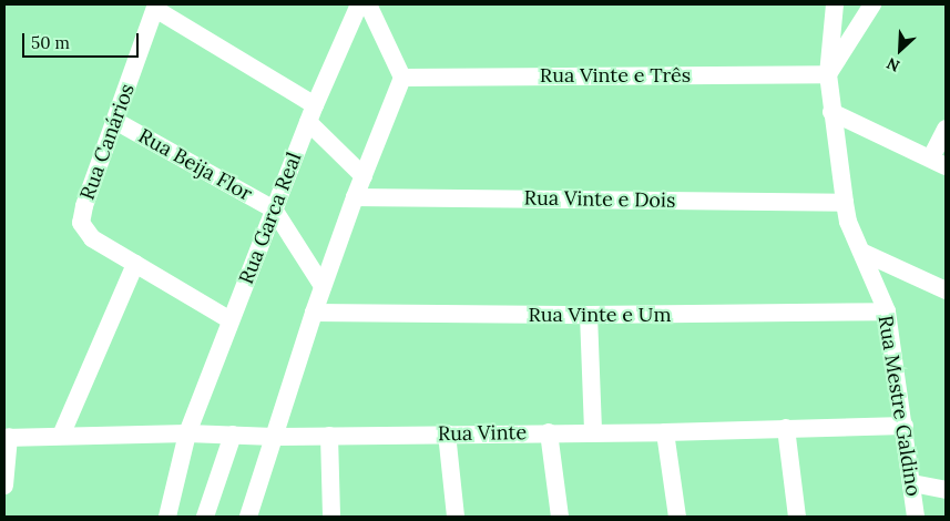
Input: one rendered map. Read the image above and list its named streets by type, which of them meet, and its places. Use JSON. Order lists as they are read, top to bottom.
{
  "streets": {
    "street": [
      "Rua Vinte e Três",
      "Rua Canários",
      "Rua Beija Flor",
      "Rua Vinte e Dois",
      "Rua Garca Real",
      "Rua Vinte e Um",
      "Rua Mestre Galdino",
      "Rua Vinte"
    ]
  },
  "crossings": [
    ["Rua Vinte e Três", "Rua Mestre Galdino"],
    ["Rua Canários", "Rua Beija Flor"],
    ["Rua Beija Flor", "Rua Garca Real"],
    ["Rua Vinte e Dois", "Rua Mestre Galdino"],
    ["Rua Garca Real", "Rua Vinte"],
    ["Rua Vinte e Um", "Rua Mestre Galdino"],
    ["Rua Mestre Galdino", "Rua Vinte"]
  ],
  "scale_bar": "50 m",
  "north": "bottom left"
}
